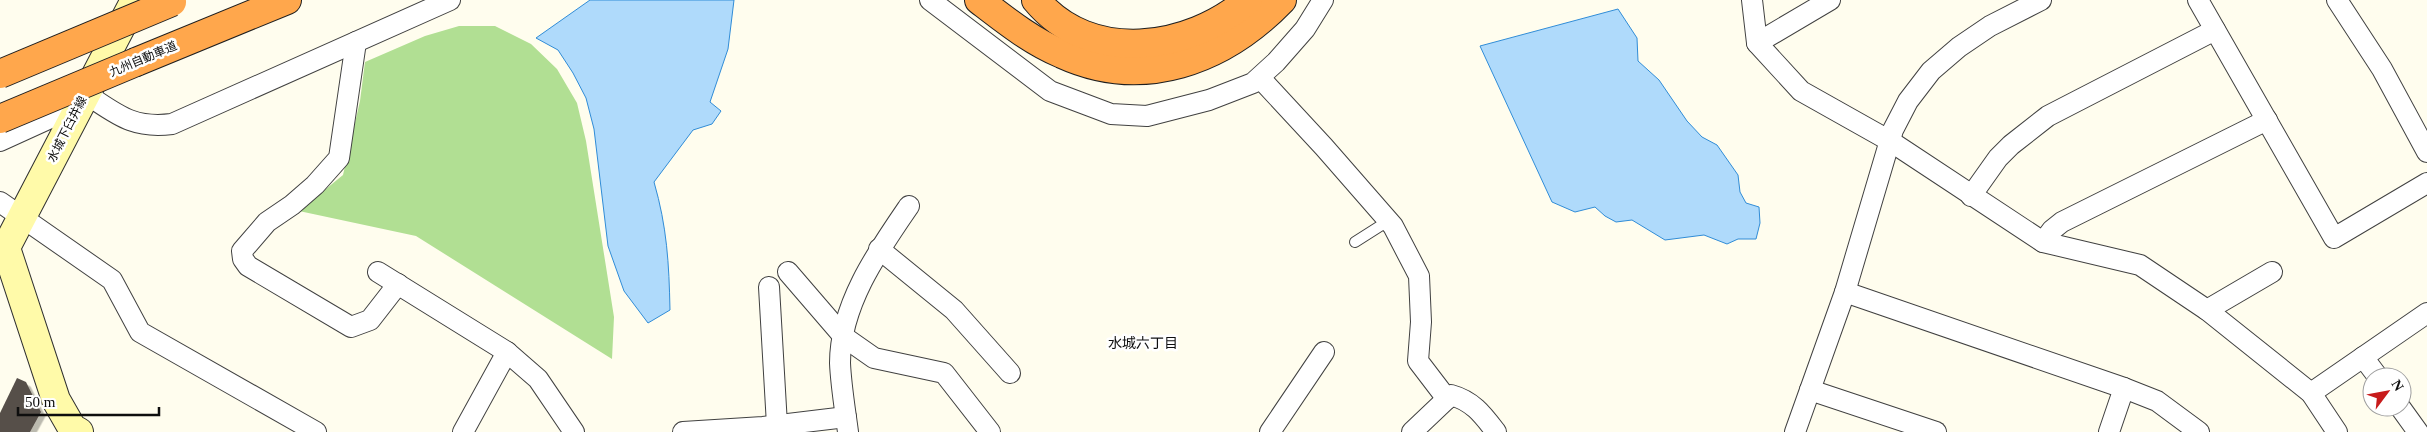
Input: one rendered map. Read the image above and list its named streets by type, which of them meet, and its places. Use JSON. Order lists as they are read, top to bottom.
{
  "streets": {
    "highway": ["九州自動車道"],
    "main road": ["水城下臼井線"]
  },
  "districts": ["水城六丁目"],
  "scale_bar": "50 m",
  "north": "top right"
}
